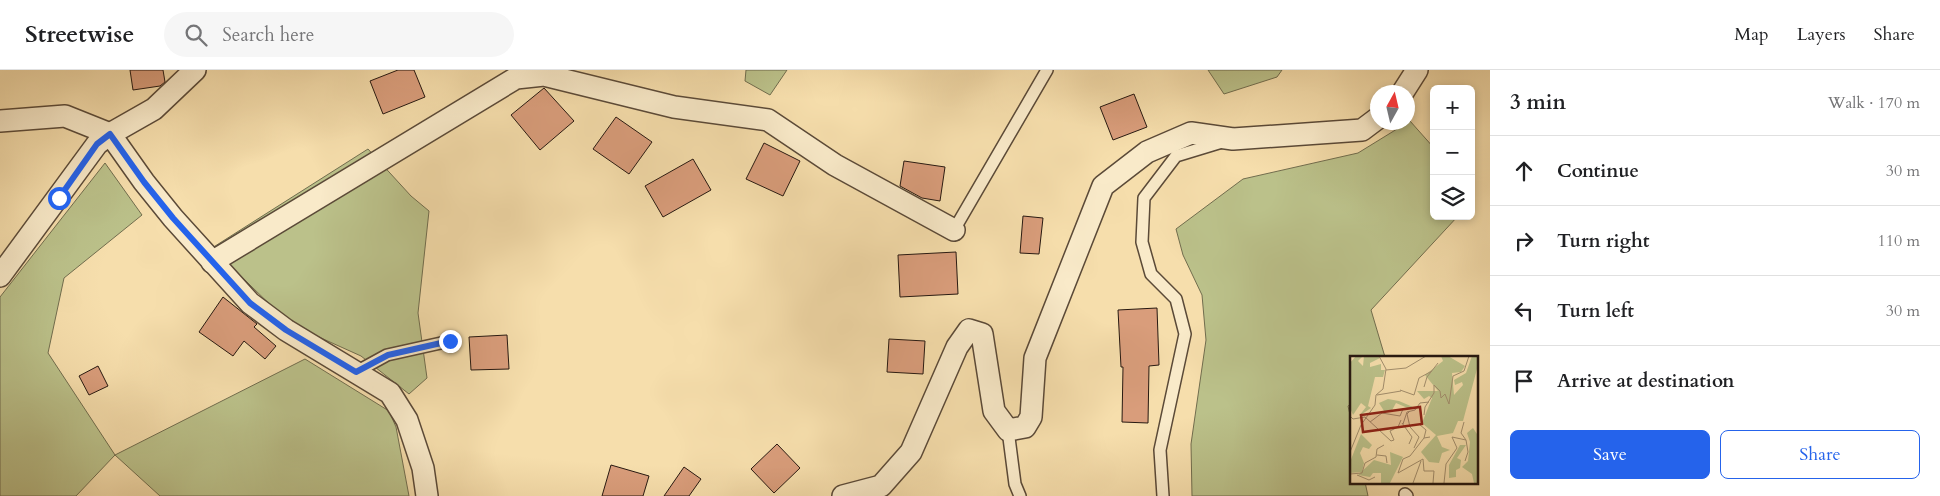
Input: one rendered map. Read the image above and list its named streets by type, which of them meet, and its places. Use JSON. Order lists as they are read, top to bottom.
{
  "north": "top",
  "page": {
    "header": "Streetwise",
    "search": "Search here",
    "nav": ["Map", "Layers", "Share"],
    "heading": ["3 min", "Walk · 170 m"],
    "map_buttons": ["+", "−"],
    "list": [
      ["Continue", "30 m"],
      ["Turn right", "110 m"],
      ["Turn left", "30 m"],
      "Arrive at destination"
    ],
    "buttons": ["Save", "Share"]
  }
}
